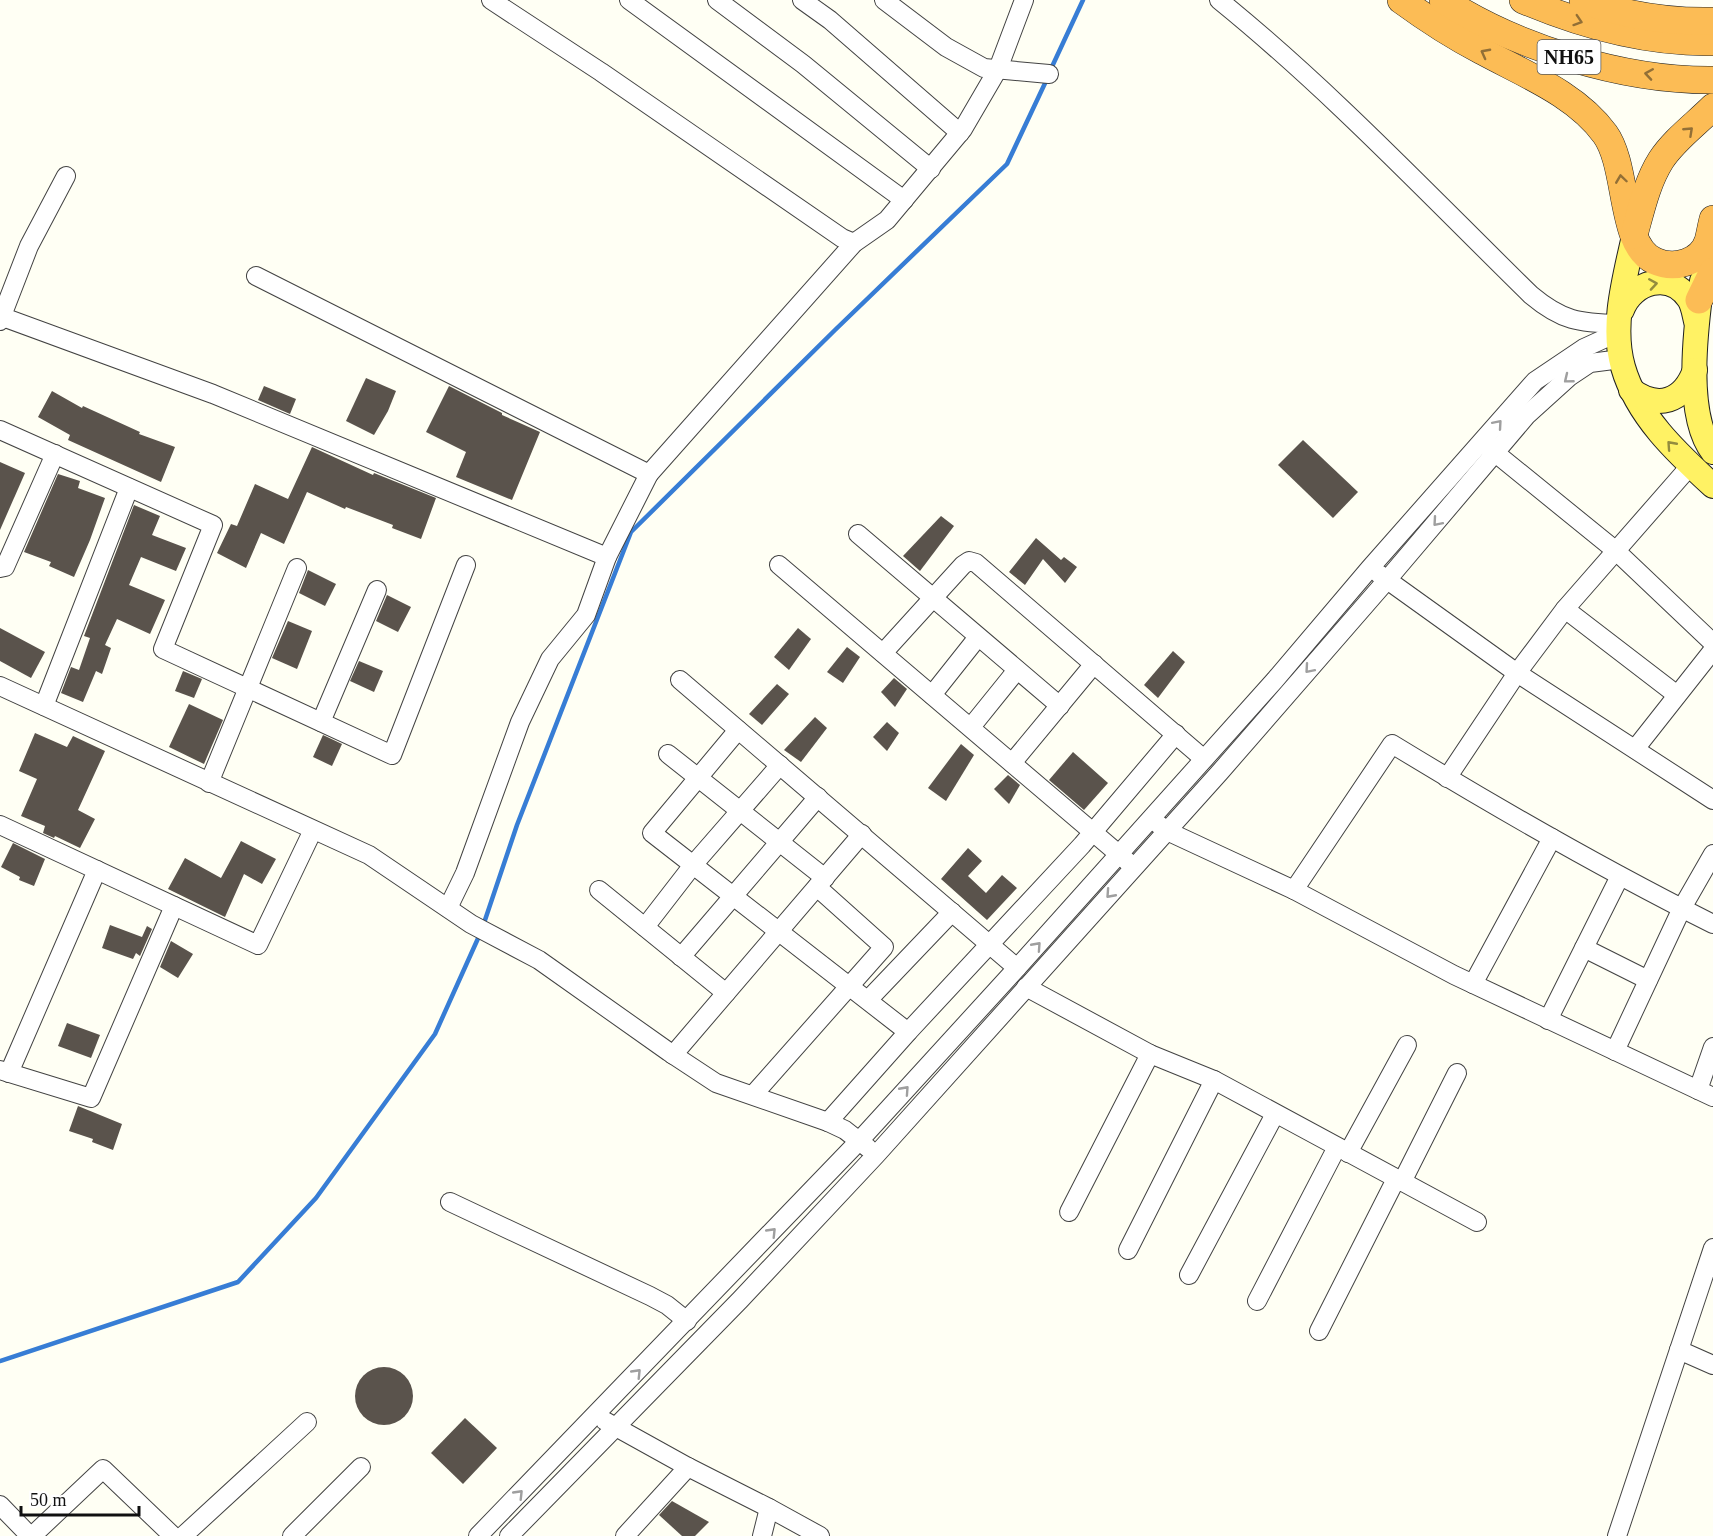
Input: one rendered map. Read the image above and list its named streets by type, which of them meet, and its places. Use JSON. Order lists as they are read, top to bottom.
{
  "streets": {
    "highway": ["NH65"]
  },
  "scale_bar": "50 m"
}
